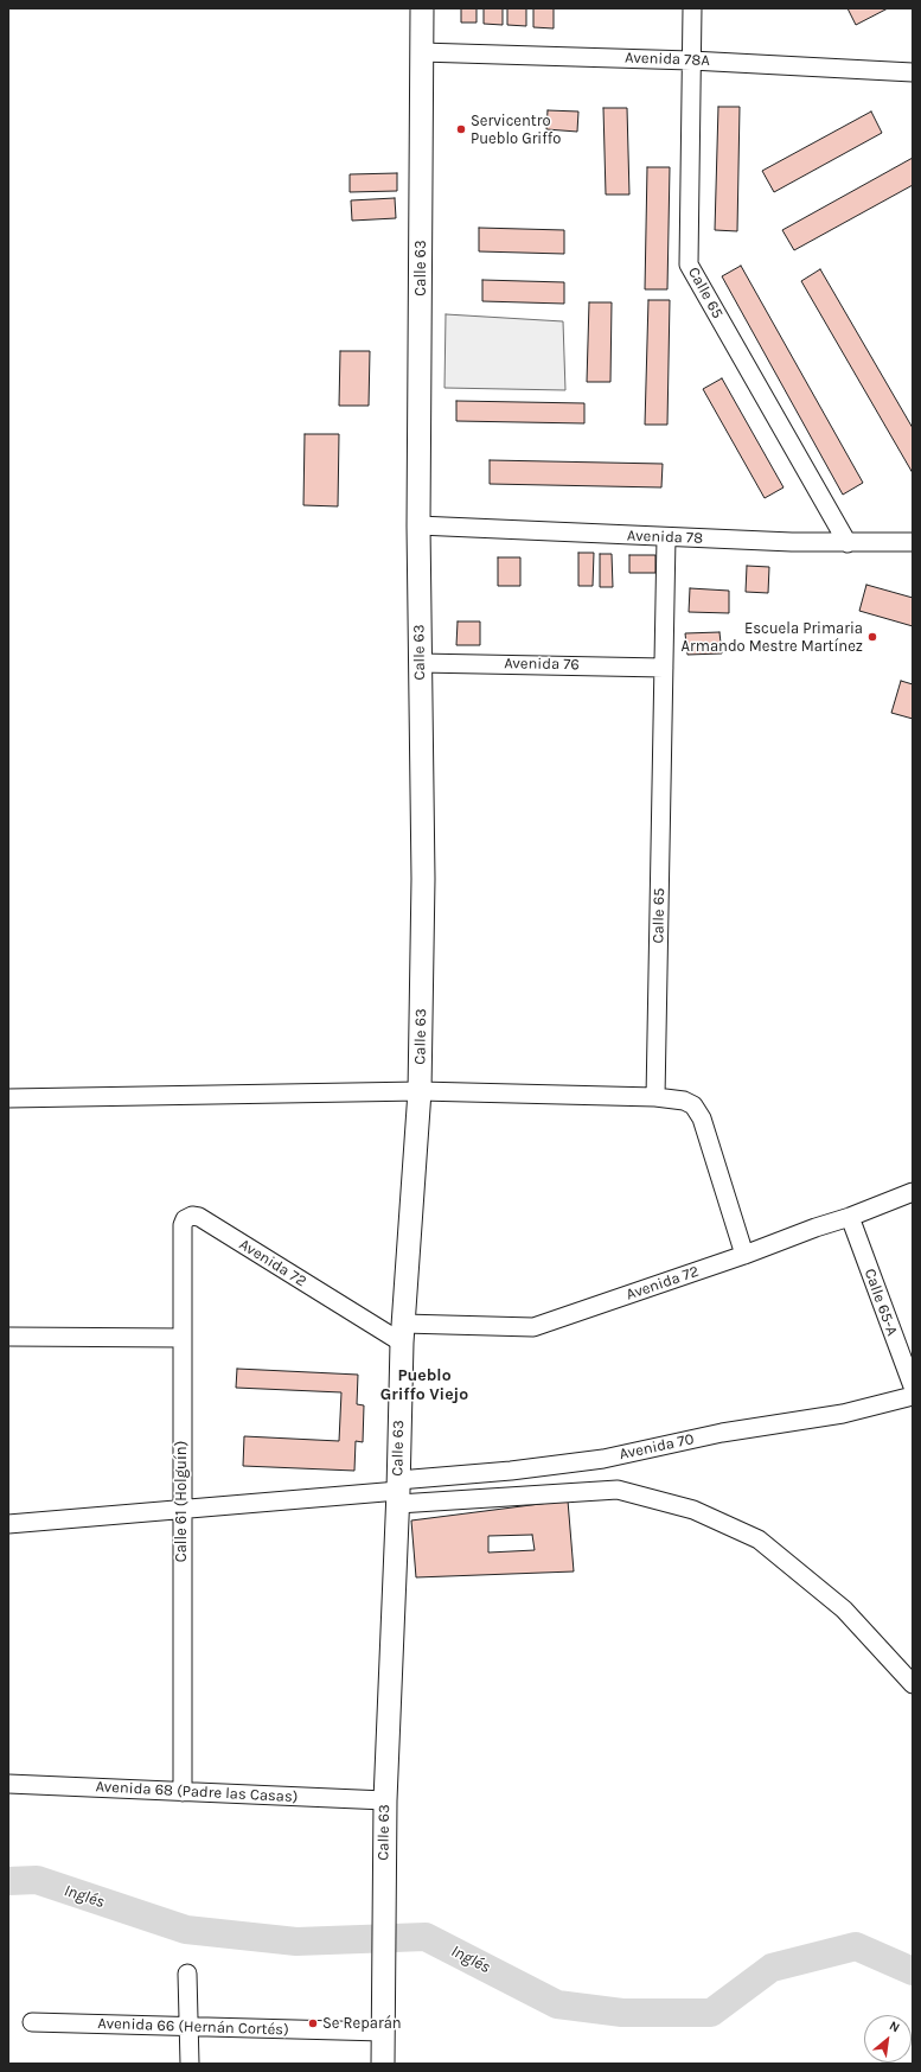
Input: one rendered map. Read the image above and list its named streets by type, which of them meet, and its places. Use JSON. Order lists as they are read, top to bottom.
{
  "streets": {
    "main road": ["Calle 63"],
    "street": [
      "Avenida 78A",
      "Calle 65",
      "Avenida 78",
      "Avenida 76",
      "Avenida 72",
      "Calle 65-A",
      "Avenida 70",
      "Calle 61 (Holguín)",
      "Avenida 68 (Padre las Casas)",
      "Avenida 66 (Hernán Cortés)"
    ]
  },
  "crossings": [
    ["Avenida 78A", "Calle 63"],
    ["Avenida 78A", "Calle 65"],
    ["Calle 63", "Avenida 78"],
    ["Calle 63", "Avenida 76"],
    ["Calle 63", "Avenida 72"],
    ["Calle 63", "Avenida 70"],
    ["Calle 63", "Avenida 68 (Padre las Casas)"],
    ["Calle 63", "Avenida 66 (Hernán Cortés)"],
    ["Calle 65", "Avenida 78"],
    ["Calle 65", "Avenida 76"],
    ["Avenida 72", "Calle 65-A"],
    ["Avenida 72", "Calle 61 (Holguín)"],
    ["Calle 61 (Holguín)", "Avenida 68 (Padre las Casas)"]
  ],
  "districts": ["Pueblo Griffo Viejo"],
  "water": ["Inglés"],
  "places": ["Servicentro Pueblo Griffo", "Escuela Primaria Armando Mestre Martínez", "Se Reparán"],
  "north": "top right"
}
